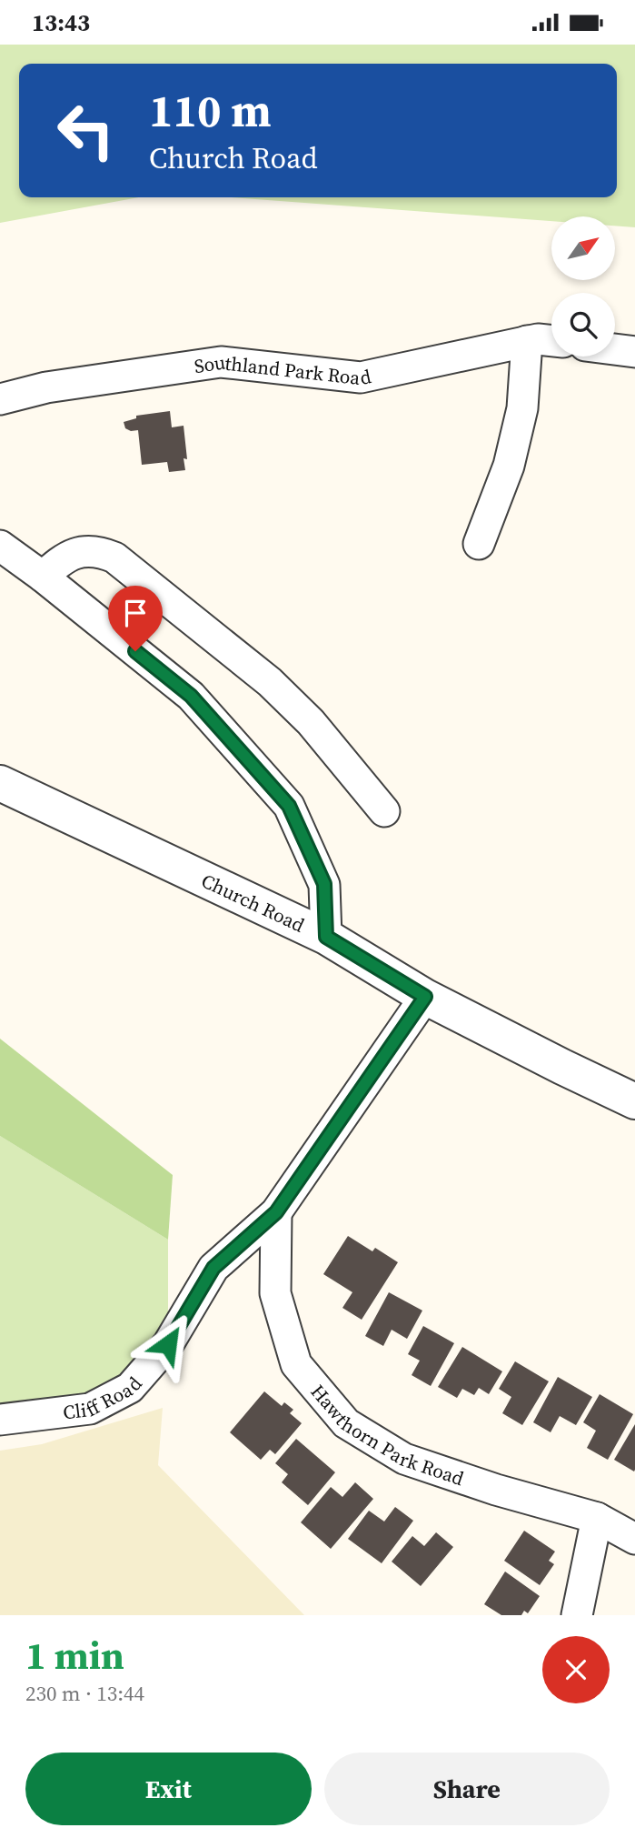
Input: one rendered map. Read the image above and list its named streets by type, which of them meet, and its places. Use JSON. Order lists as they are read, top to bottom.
{
  "streets": {
    "street": [
      "Southland Park Road",
      "Church Road",
      "Cliff Road",
      "Hawthorn Park Road"
    ]
  },
  "crossings": [
    ["Church Road", "Cliff Road"],
    ["Cliff Road", "Hawthorn Park Road"]
  ],
  "north": "top right",
  "page": {
    "status": "13:43",
    "turn": ["110 m", "Church Road"],
    "heading": ["1 min", "230 m · 13:44"],
    "buttons": ["Exit", "Share"]
  }
}
